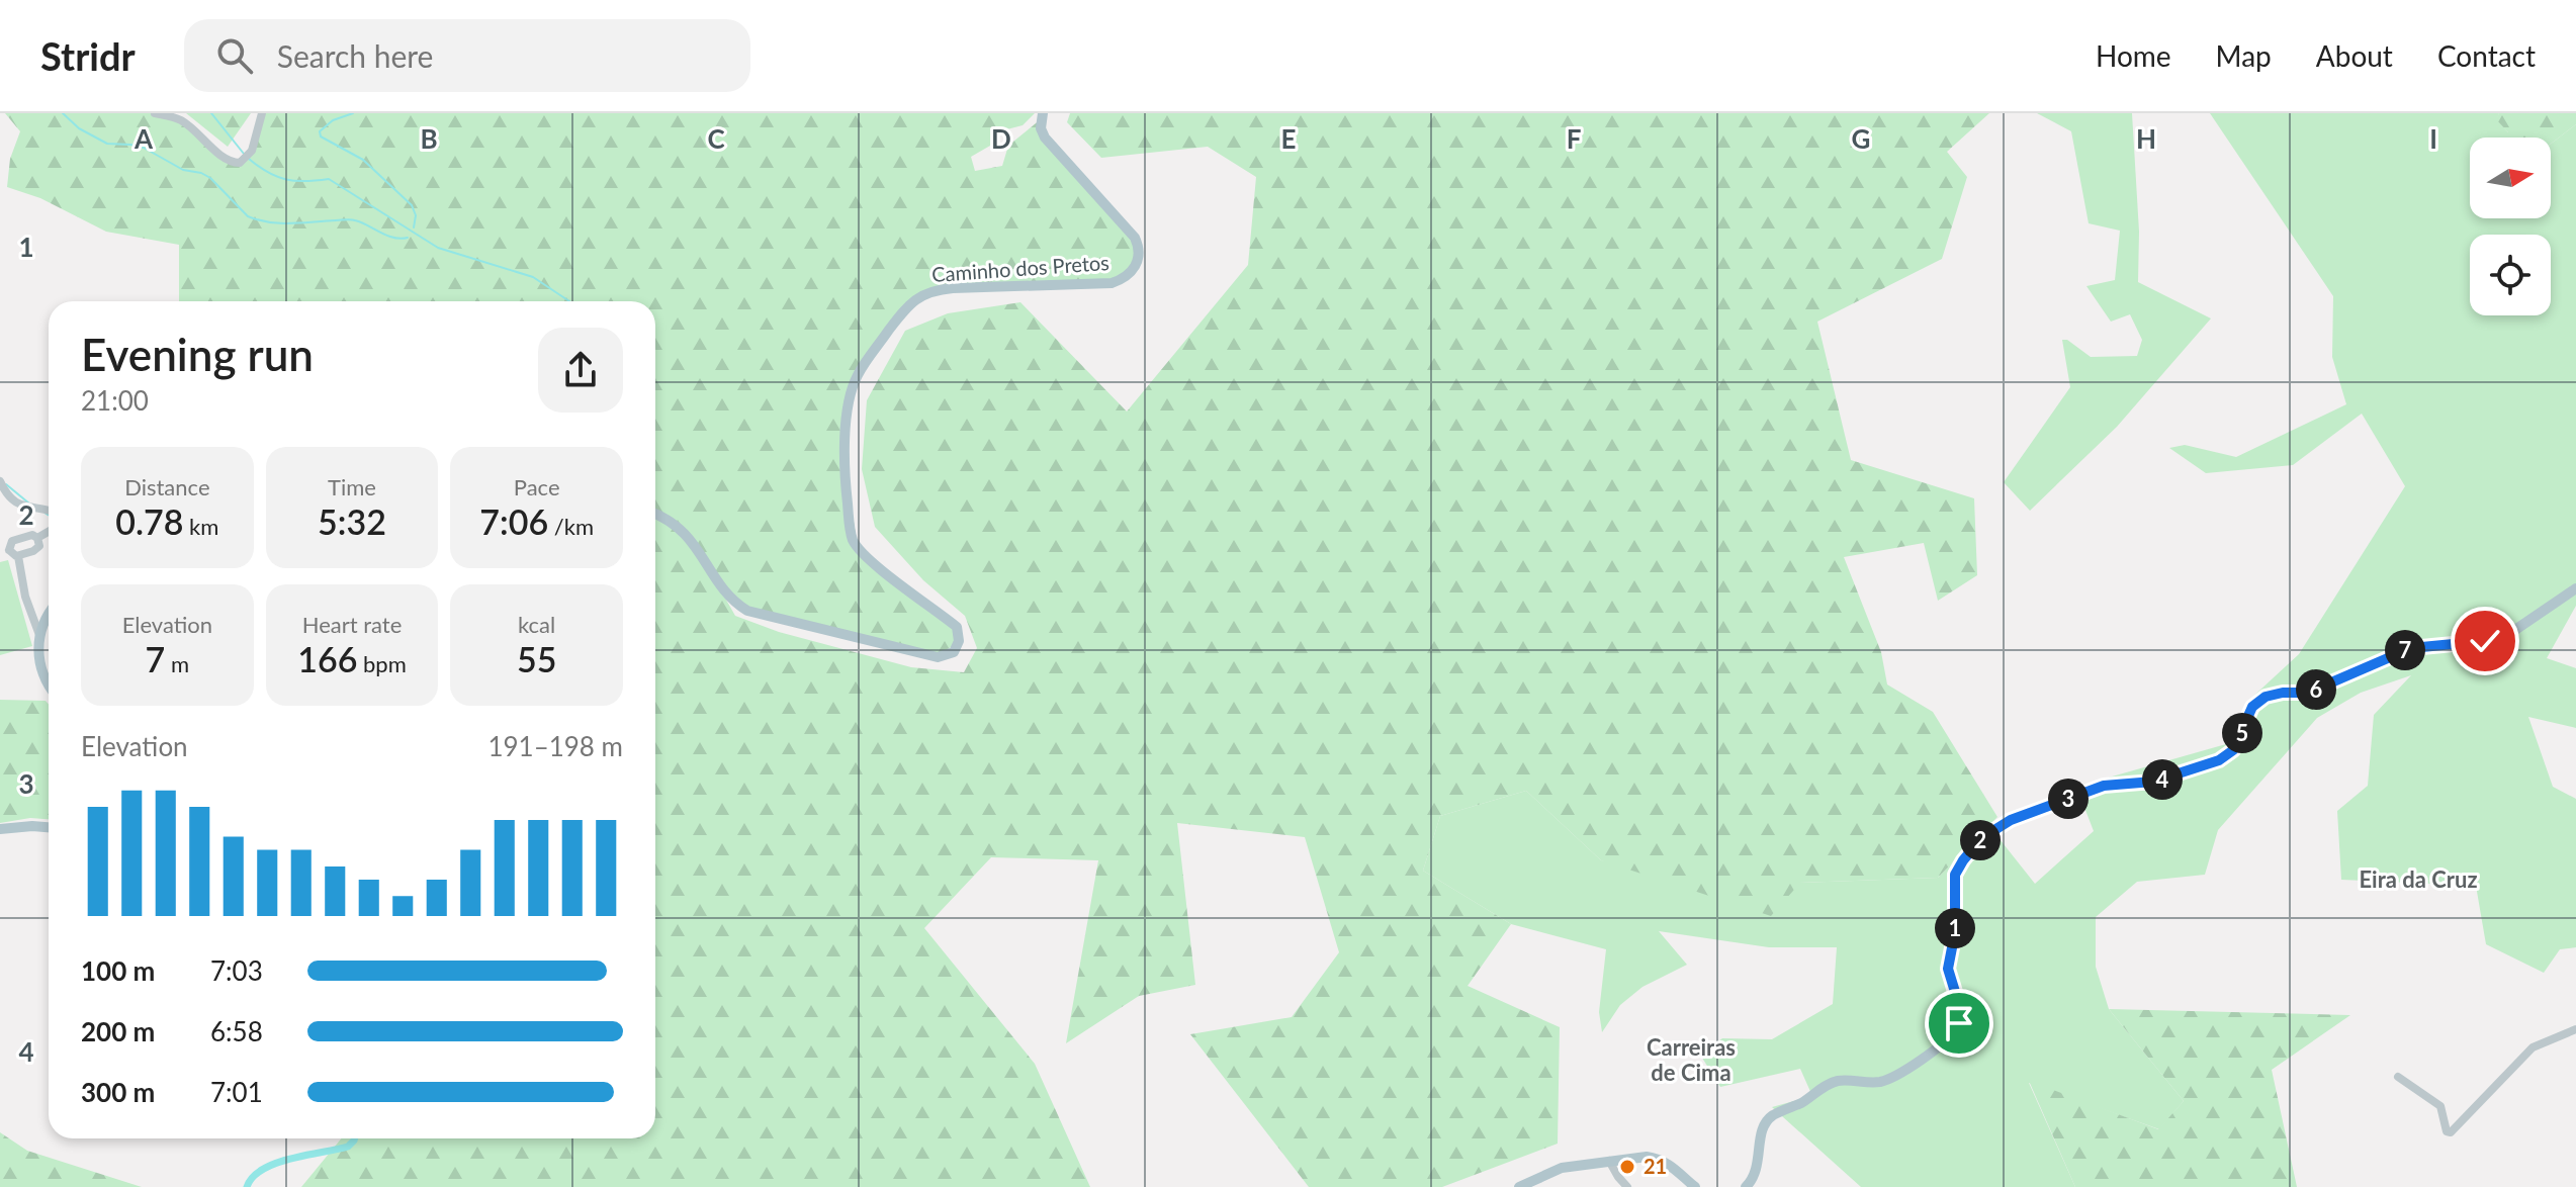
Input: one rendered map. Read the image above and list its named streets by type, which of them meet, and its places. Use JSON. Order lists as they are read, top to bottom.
{
  "streets": {
    "main road": ["Caminho dos Pretos"]
  },
  "districts": ["Eira da Cruz", "Carreiras de Cima"],
  "places": ["21"],
  "north": "right",
  "page": {
    "header": "Stridr",
    "search": "Search here",
    "nav": [
      "Home",
      "Map",
      "About",
      "Contact"
    ],
    "heading": ["Evening run", "21:00"],
    "stats": [
      ["Distance", "0.78 km"],
      ["Time", "5:32"],
      ["Pace", "7:06 /km"],
      ["Elevation", "7 m"],
      ["Heart rate", "166 bpm"],
      ["kcal", "55"]
    ],
    "pins": [
      "7",
      "6",
      "5",
      "4",
      "3",
      "2",
      "1"
    ],
    "chart": ["Elevation", "191–198 m"],
    "list": [
      {
        "name": "100 m",
        "note": "7:03"
      },
      {
        "name": "200 m",
        "note": "6:58"
      },
      {
        "name": "300 m",
        "note": "7:01"
      }
    ]
  },
  "grid": {
    "columns": [
      "A",
      "B",
      "C",
      "D",
      "E",
      "F",
      "G",
      "H",
      "I"
    ],
    "rows": [
      "1",
      "2",
      "3",
      "4"
    ]
  }
}
